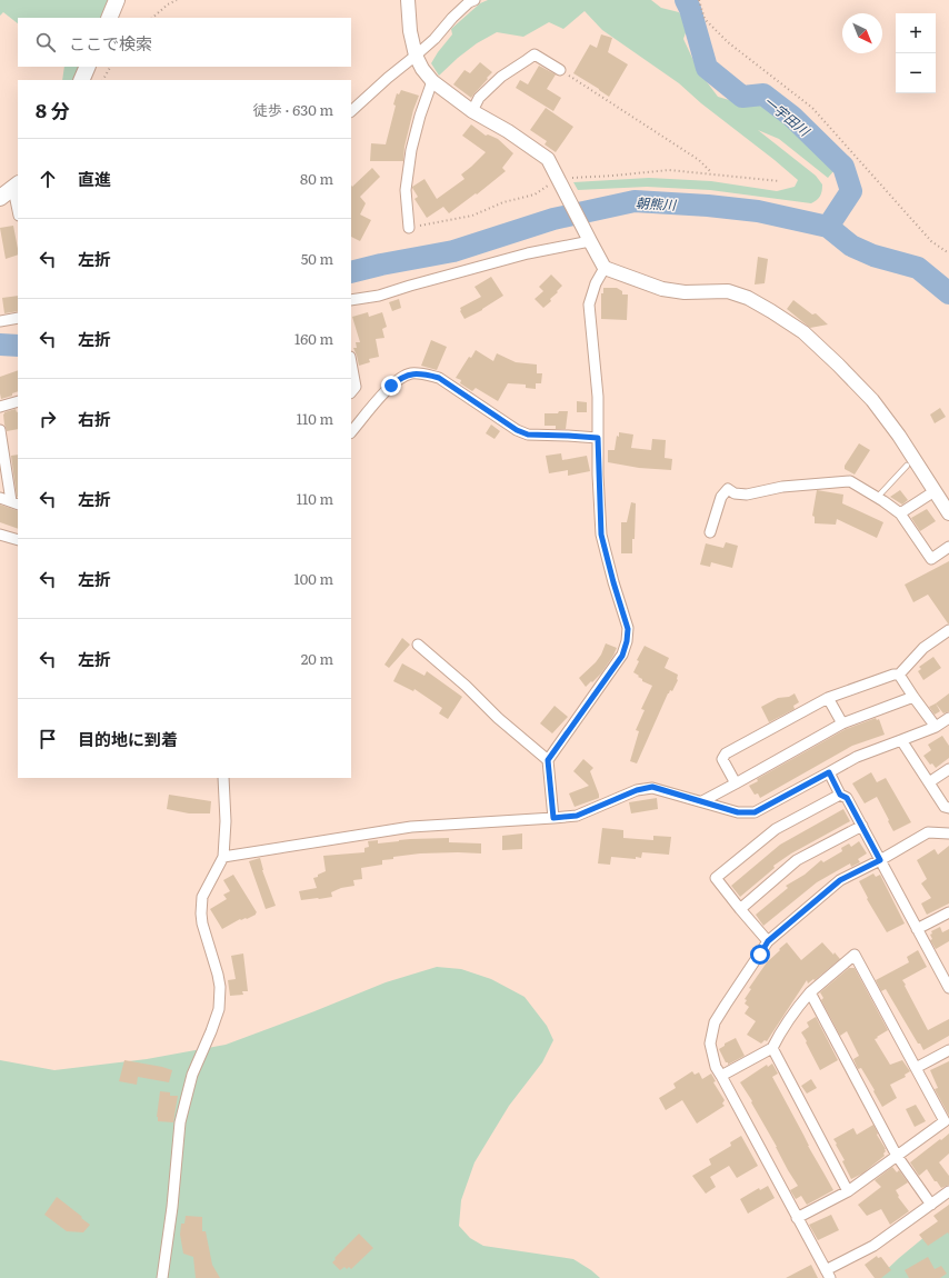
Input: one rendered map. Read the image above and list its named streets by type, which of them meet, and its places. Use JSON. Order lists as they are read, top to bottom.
{
  "water": ["一宇田川", "朝熊川"],
  "north": "bottom right",
  "page": {
    "map_buttons": ["+", "−"],
    "search": "ここで検索",
    "heading": ["8 分", "徒歩 · 630 m"],
    "list": [
      ["直進", "80 m"],
      ["左折", "50 m"],
      ["左折", "160 m"],
      ["右折", "110 m"],
      ["左折", "110 m"],
      ["左折", "100 m"],
      ["左折", "20 m"],
      "目的地に到着"
    ]
  }
}
